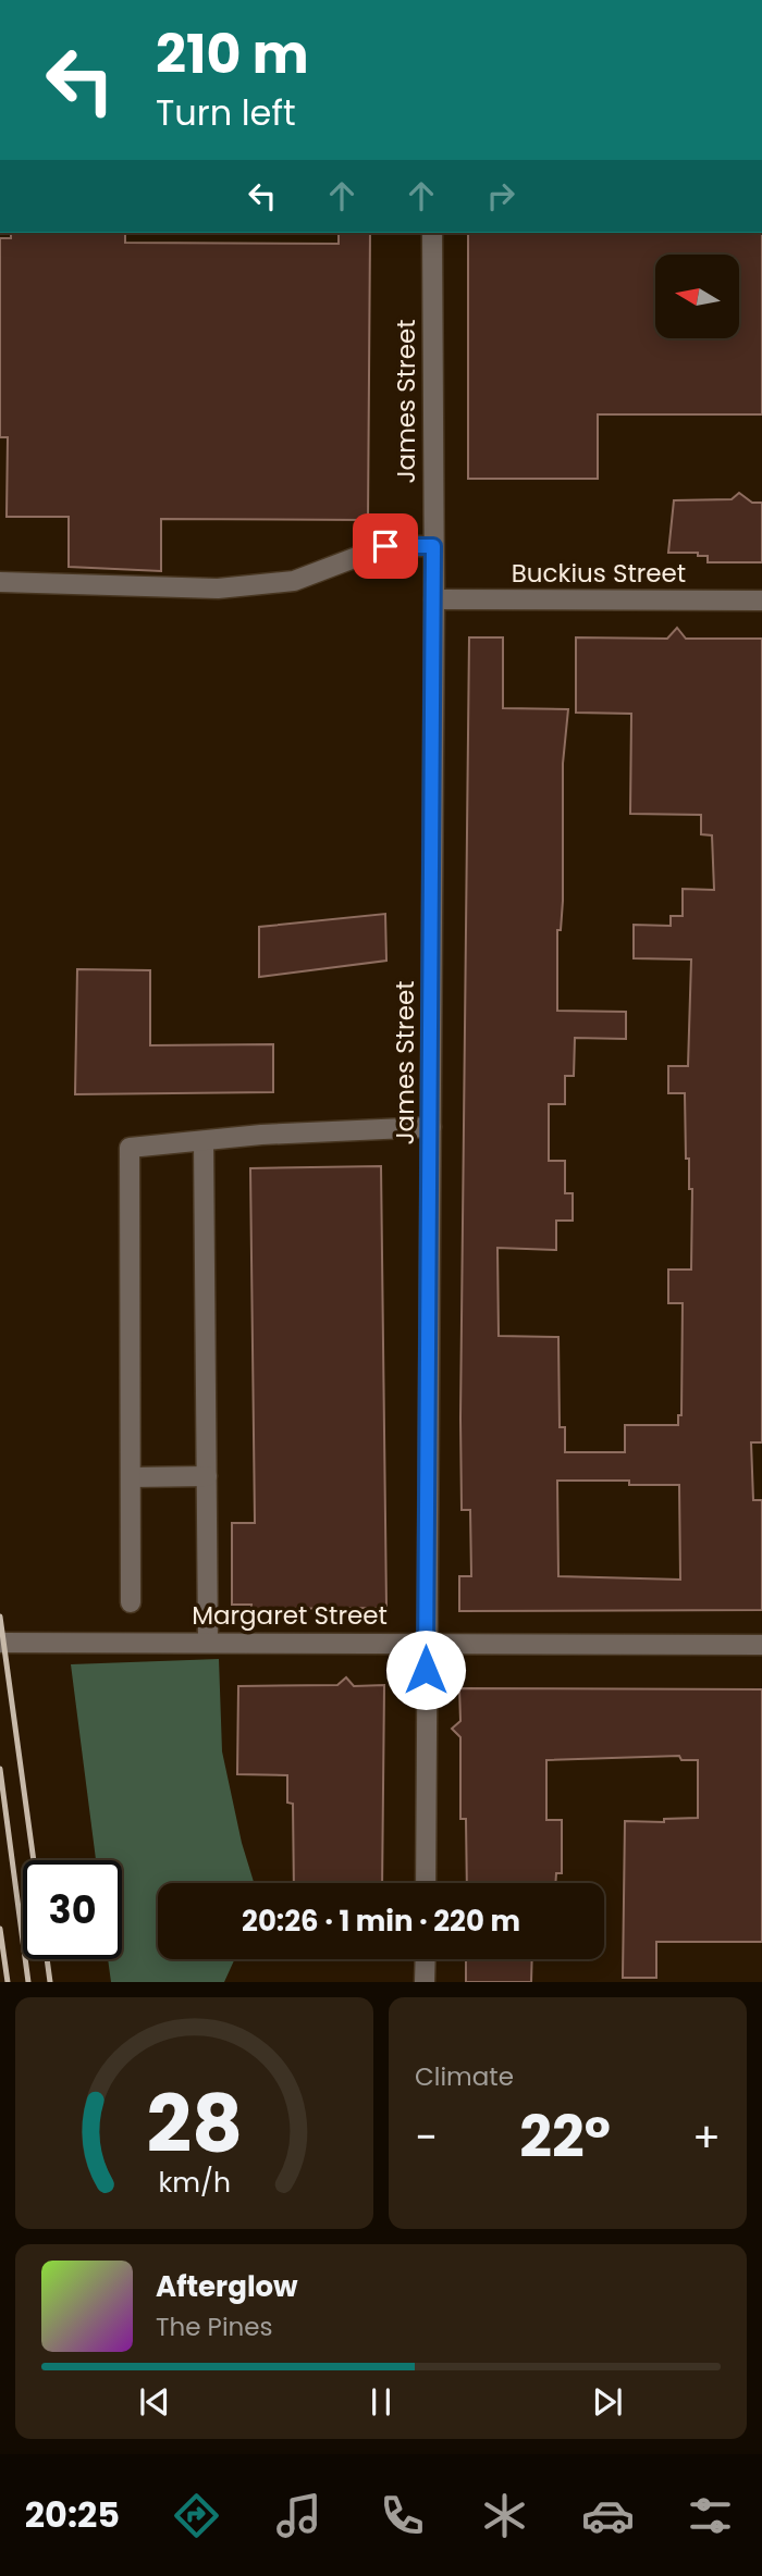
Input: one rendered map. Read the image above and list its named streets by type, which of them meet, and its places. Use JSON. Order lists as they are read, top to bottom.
{
  "streets": {
    "street": ["James Street", "Buckius Street", "Margaret Street"]
  },
  "crossings": [
    ["James Street", "Buckius Street"],
    ["James Street", "Margaret Street"]
  ],
  "north": "left",
  "page": {
    "turn": ["210 m", "Turn left"],
    "limit": "30",
    "trip": "20:26 · 1 min · 220 m",
    "tile": "Climate",
    "heat": ["−", "22°", "+"],
    "song": ["Afterglow", "The Pines"],
    "tabs": "20:25",
    "gauge": ["28", "km/h"]
  }
}
